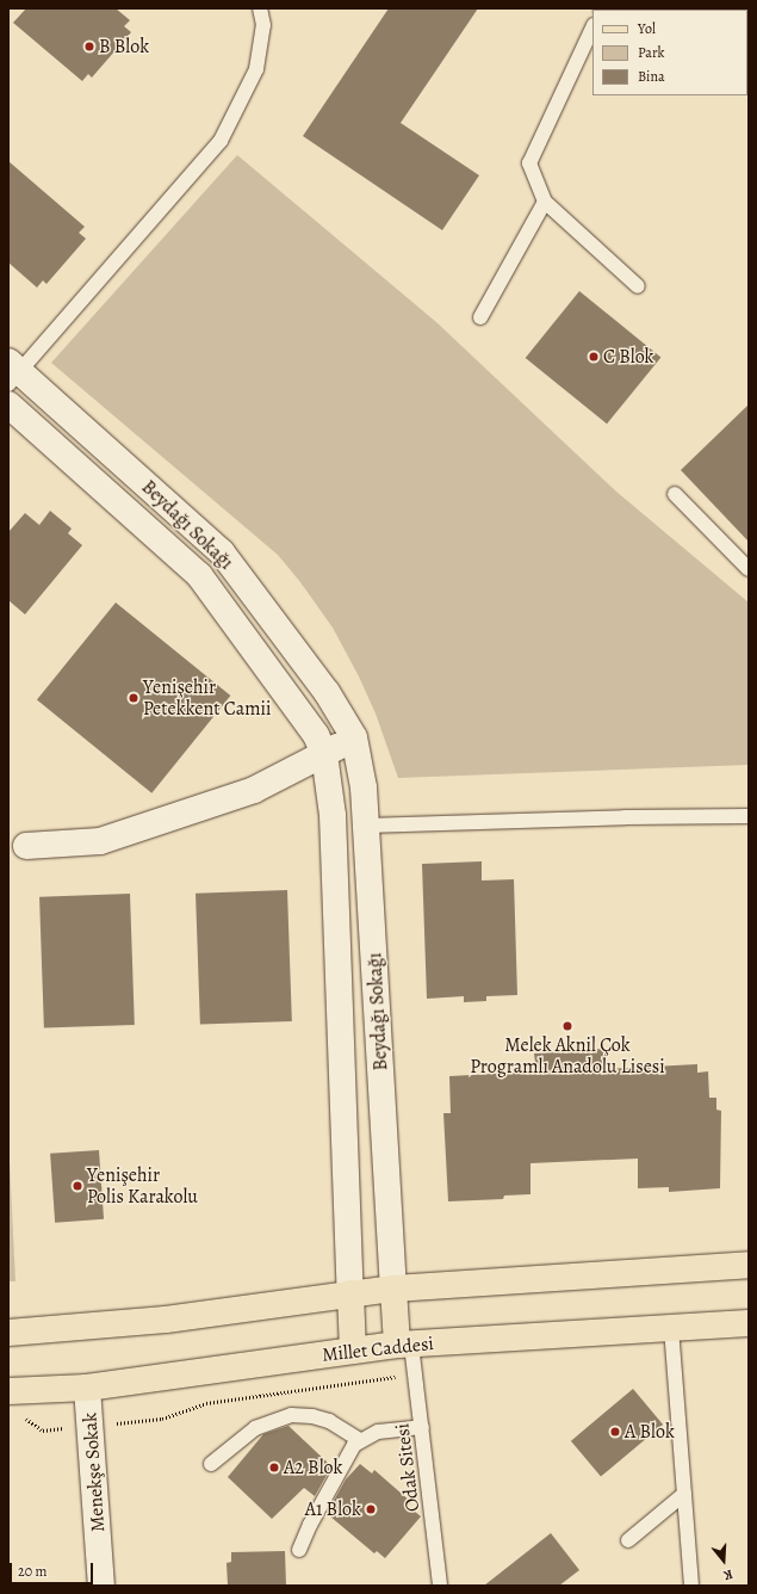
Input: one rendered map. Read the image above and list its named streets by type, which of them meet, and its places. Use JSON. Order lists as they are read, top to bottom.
{
  "streets": {
    "main road": ["Millet Caddesi"],
    "street": ["Beydağı Sokağı", "Menekşe Sokak"],
    "lane": ["Odak Sitesi"]
  },
  "crossings": [
    ["Millet Caddesi", "Odak Sitesi"],
    ["Millet Caddesi", "Menekşe Sokak"]
  ],
  "places": [
    "B Blok",
    "C Blok",
    "Yenişehir Petekkent Camii",
    "Melek Aknil Çok Programlı Anadolu Lisesi",
    "Yenişehir Polis Karakolu",
    "A Blok",
    "A2 Blok",
    "A1 Blok"
  ],
  "legend": ["Yol", "Park", "Bina"],
  "scale_bar": "20 m",
  "north": "bottom"
}
